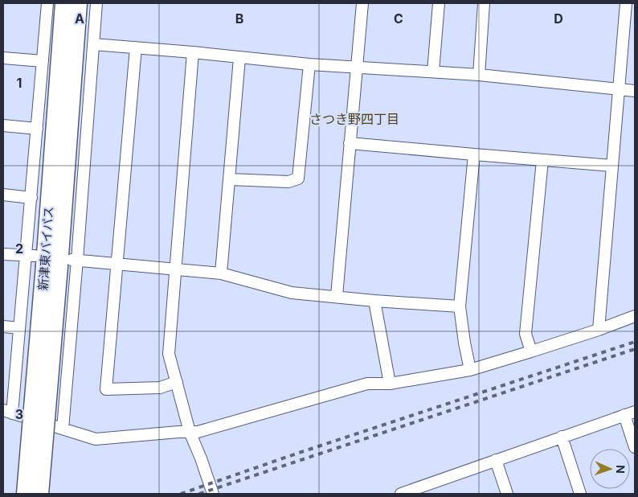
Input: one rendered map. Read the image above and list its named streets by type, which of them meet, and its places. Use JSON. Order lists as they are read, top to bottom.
{
  "streets": {
    "highway": ["新津東バイパス"]
  },
  "districts": ["さつき野四丁目"],
  "north": "right",
  "grid": {
    "columns": [
      "A",
      "B",
      "C",
      "D"
    ],
    "rows": ["1", "2", "3"]
  }
}
